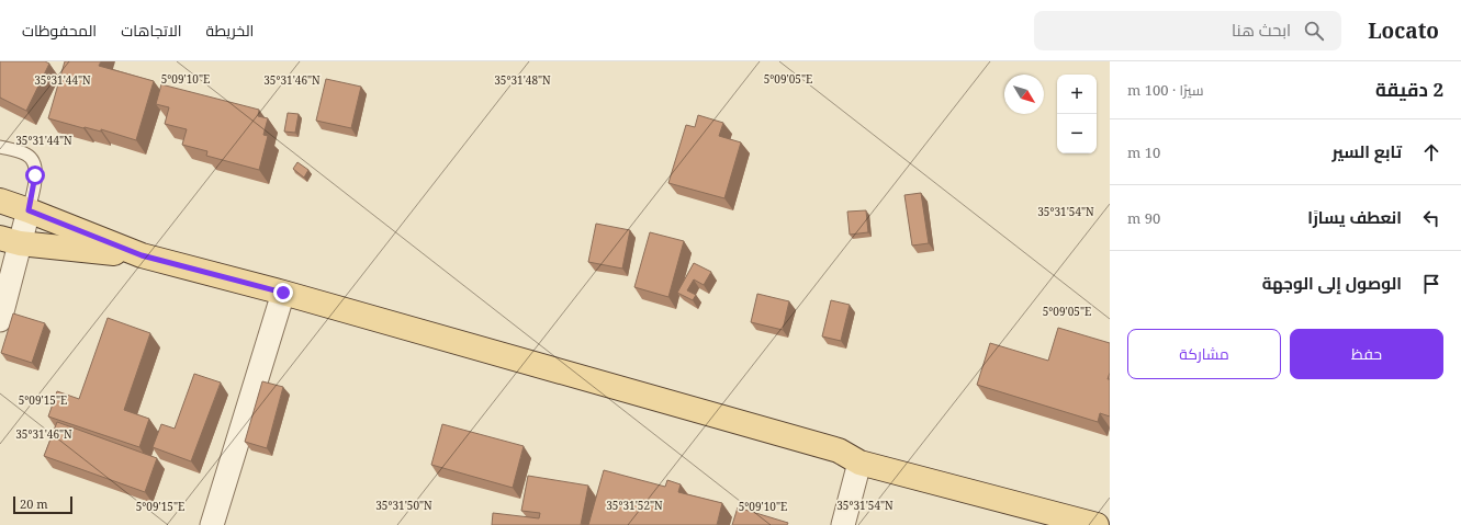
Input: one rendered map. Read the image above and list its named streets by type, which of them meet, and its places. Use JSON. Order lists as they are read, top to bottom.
{
  "scale_bar": "20 m",
  "north": "bottom right",
  "page": {
    "header": "Locato",
    "search": "ابحث هنا",
    "nav": ["الخريطة", "الاتجاهات", "المحفوظات"],
    "heading": ["2 دقيقة", "سيرًا · 100 m"],
    "map_buttons": ["+", "−"],
    "list": [
      ["تابع السير", "10 m"],
      ["انعطف يسارًا", "90 m"],
      "الوصول إلى الوجهة"
    ],
    "buttons": ["حفظ", "مشاركة"],
    "scale": "20 m"
  },
  "coordinates": [
    "5°09'10\"E",
    "5°09'05\"E",
    "35°31'44\"N",
    "35°31'46\"N",
    "35°31'48\"N",
    "35°31'54\"N",
    "5°09'15\"E",
    "35°31'50\"N",
    "35°31'52\"N"
  ]
}
